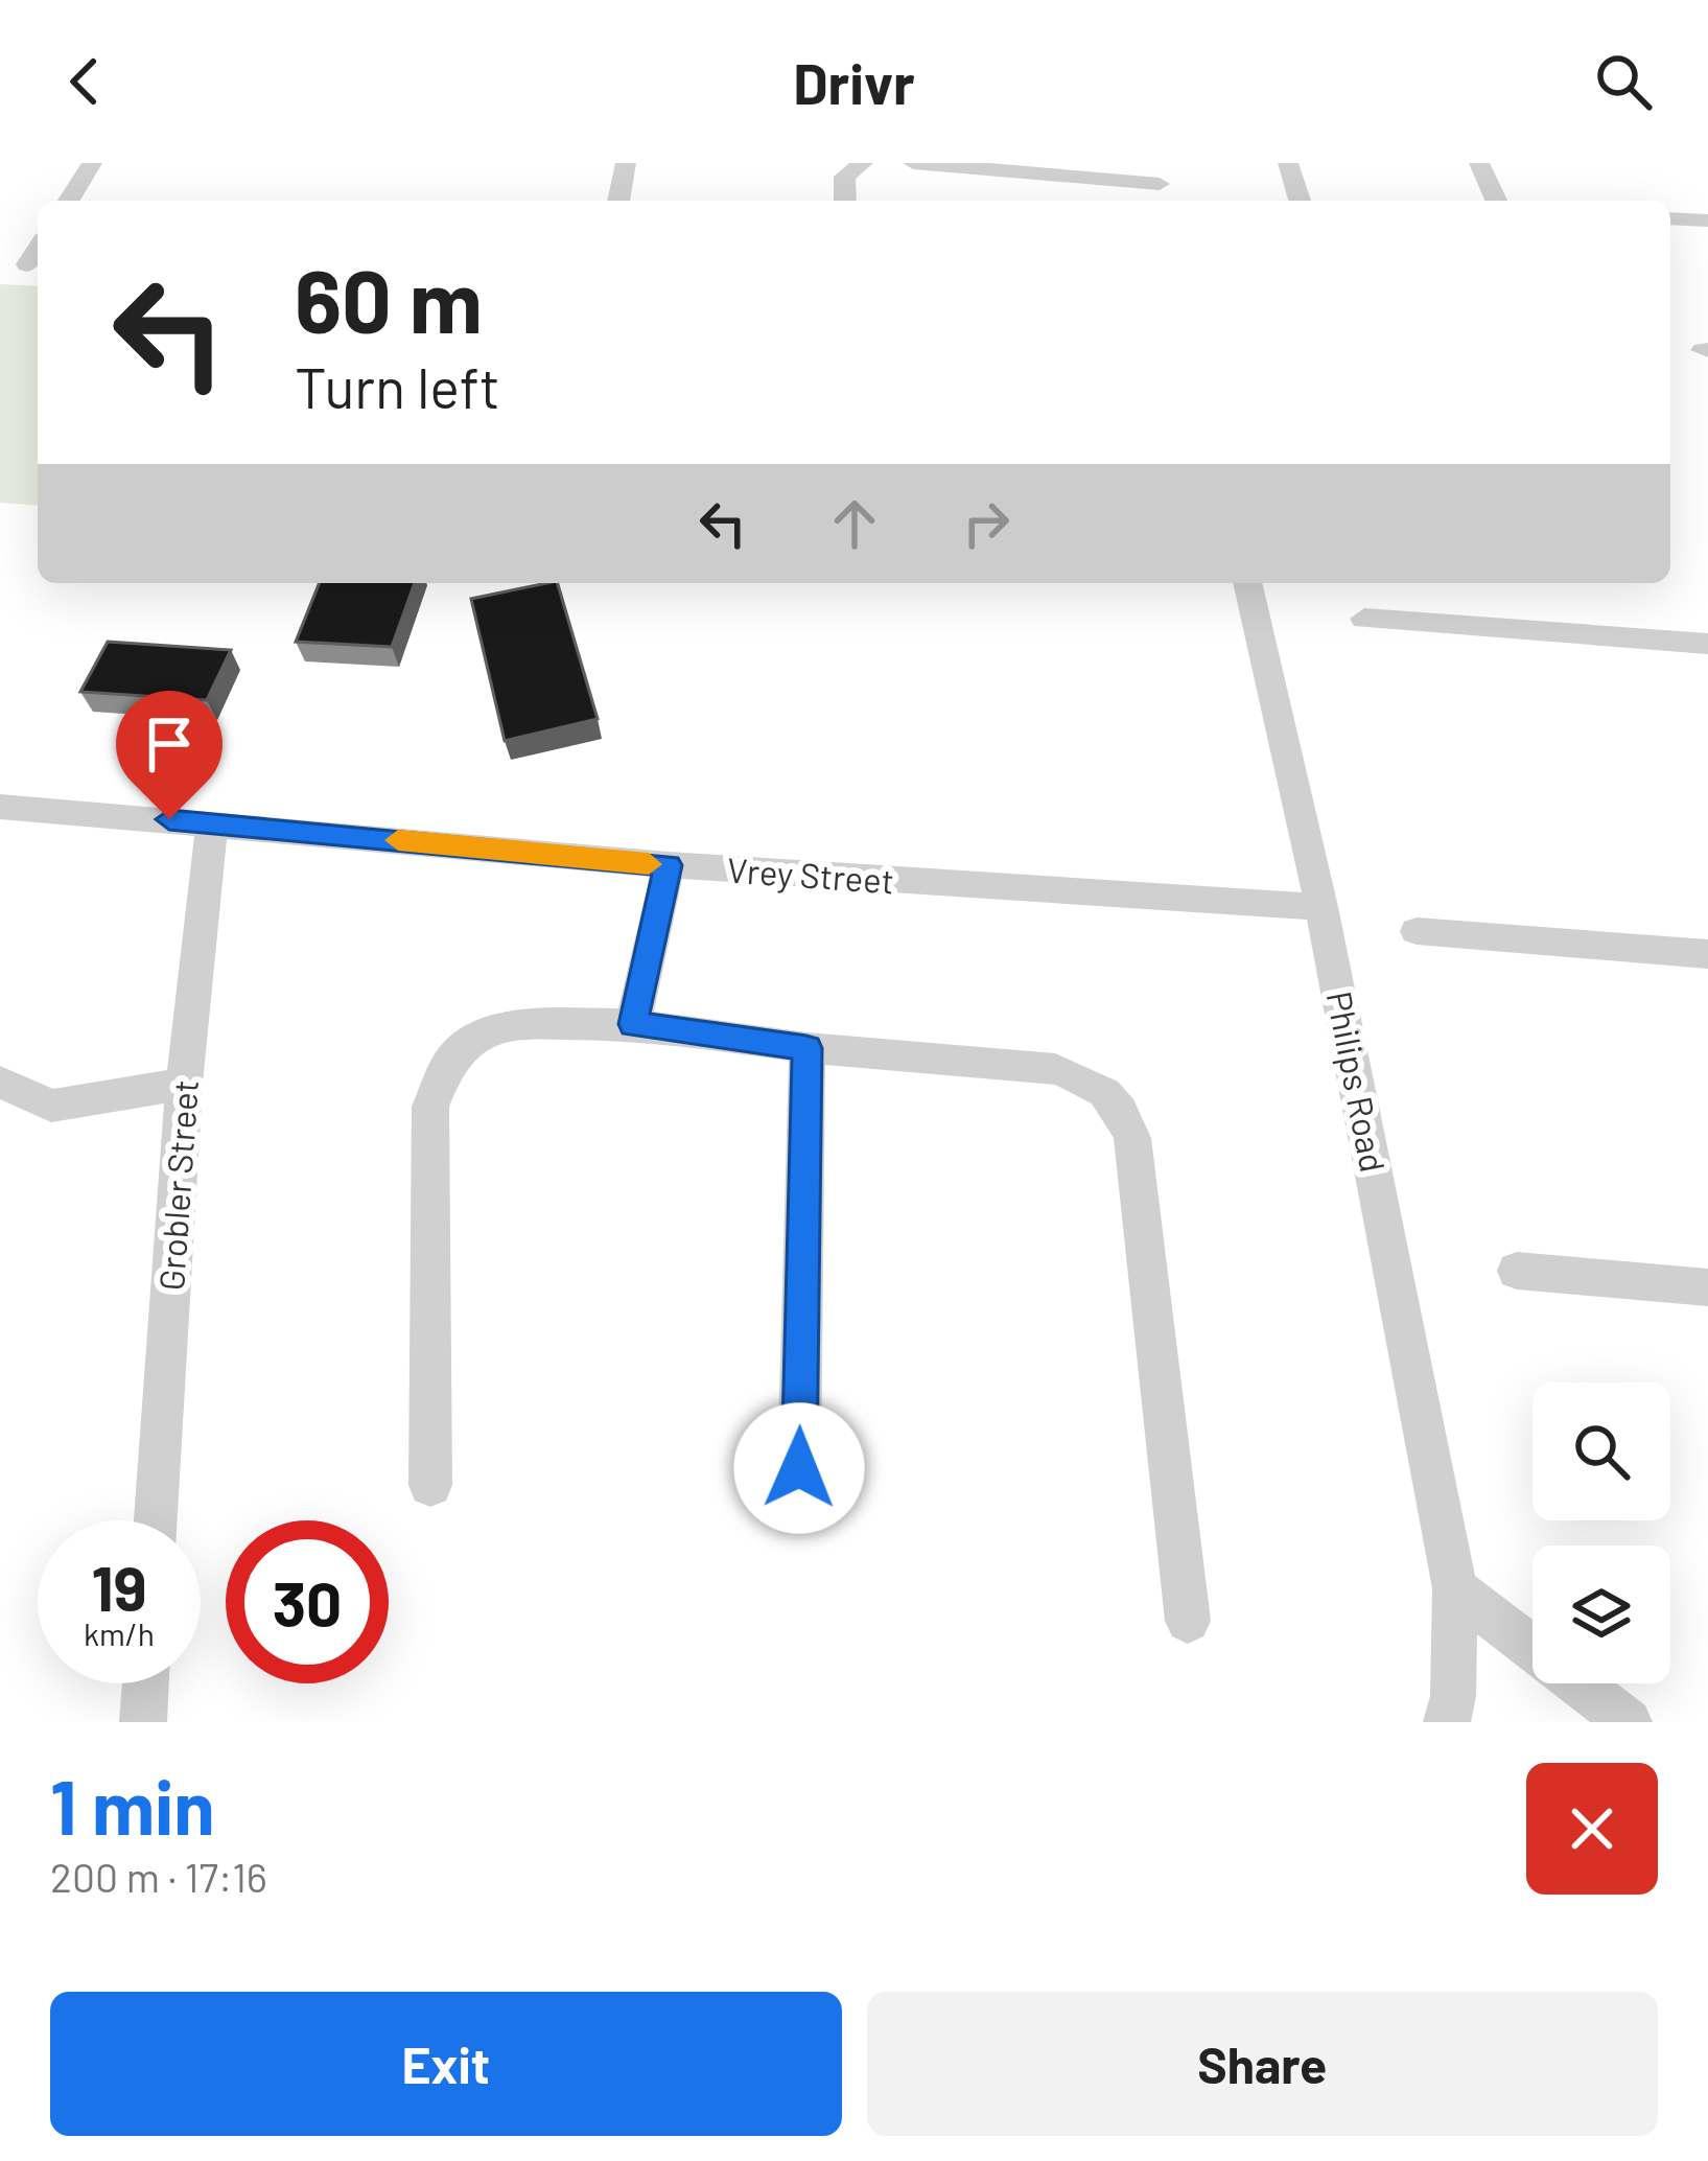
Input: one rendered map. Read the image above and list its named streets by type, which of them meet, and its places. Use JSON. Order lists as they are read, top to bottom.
{
  "streets": {
    "street": ["Vrey Street", "Philips Road", "Grobler Street"]
  },
  "crossings": [
    ["Vrey Street", "Philips Road"],
    ["Vrey Street", "Grobler Street"]
  ],
  "page": {
    "header": "Drivr",
    "turn": ["60 m", "Turn left"],
    "speed": "19 km/h",
    "limit": "30",
    "heading": ["1 min", "200 m · 17:16"],
    "buttons": ["Exit", "Share"]
  }
}
